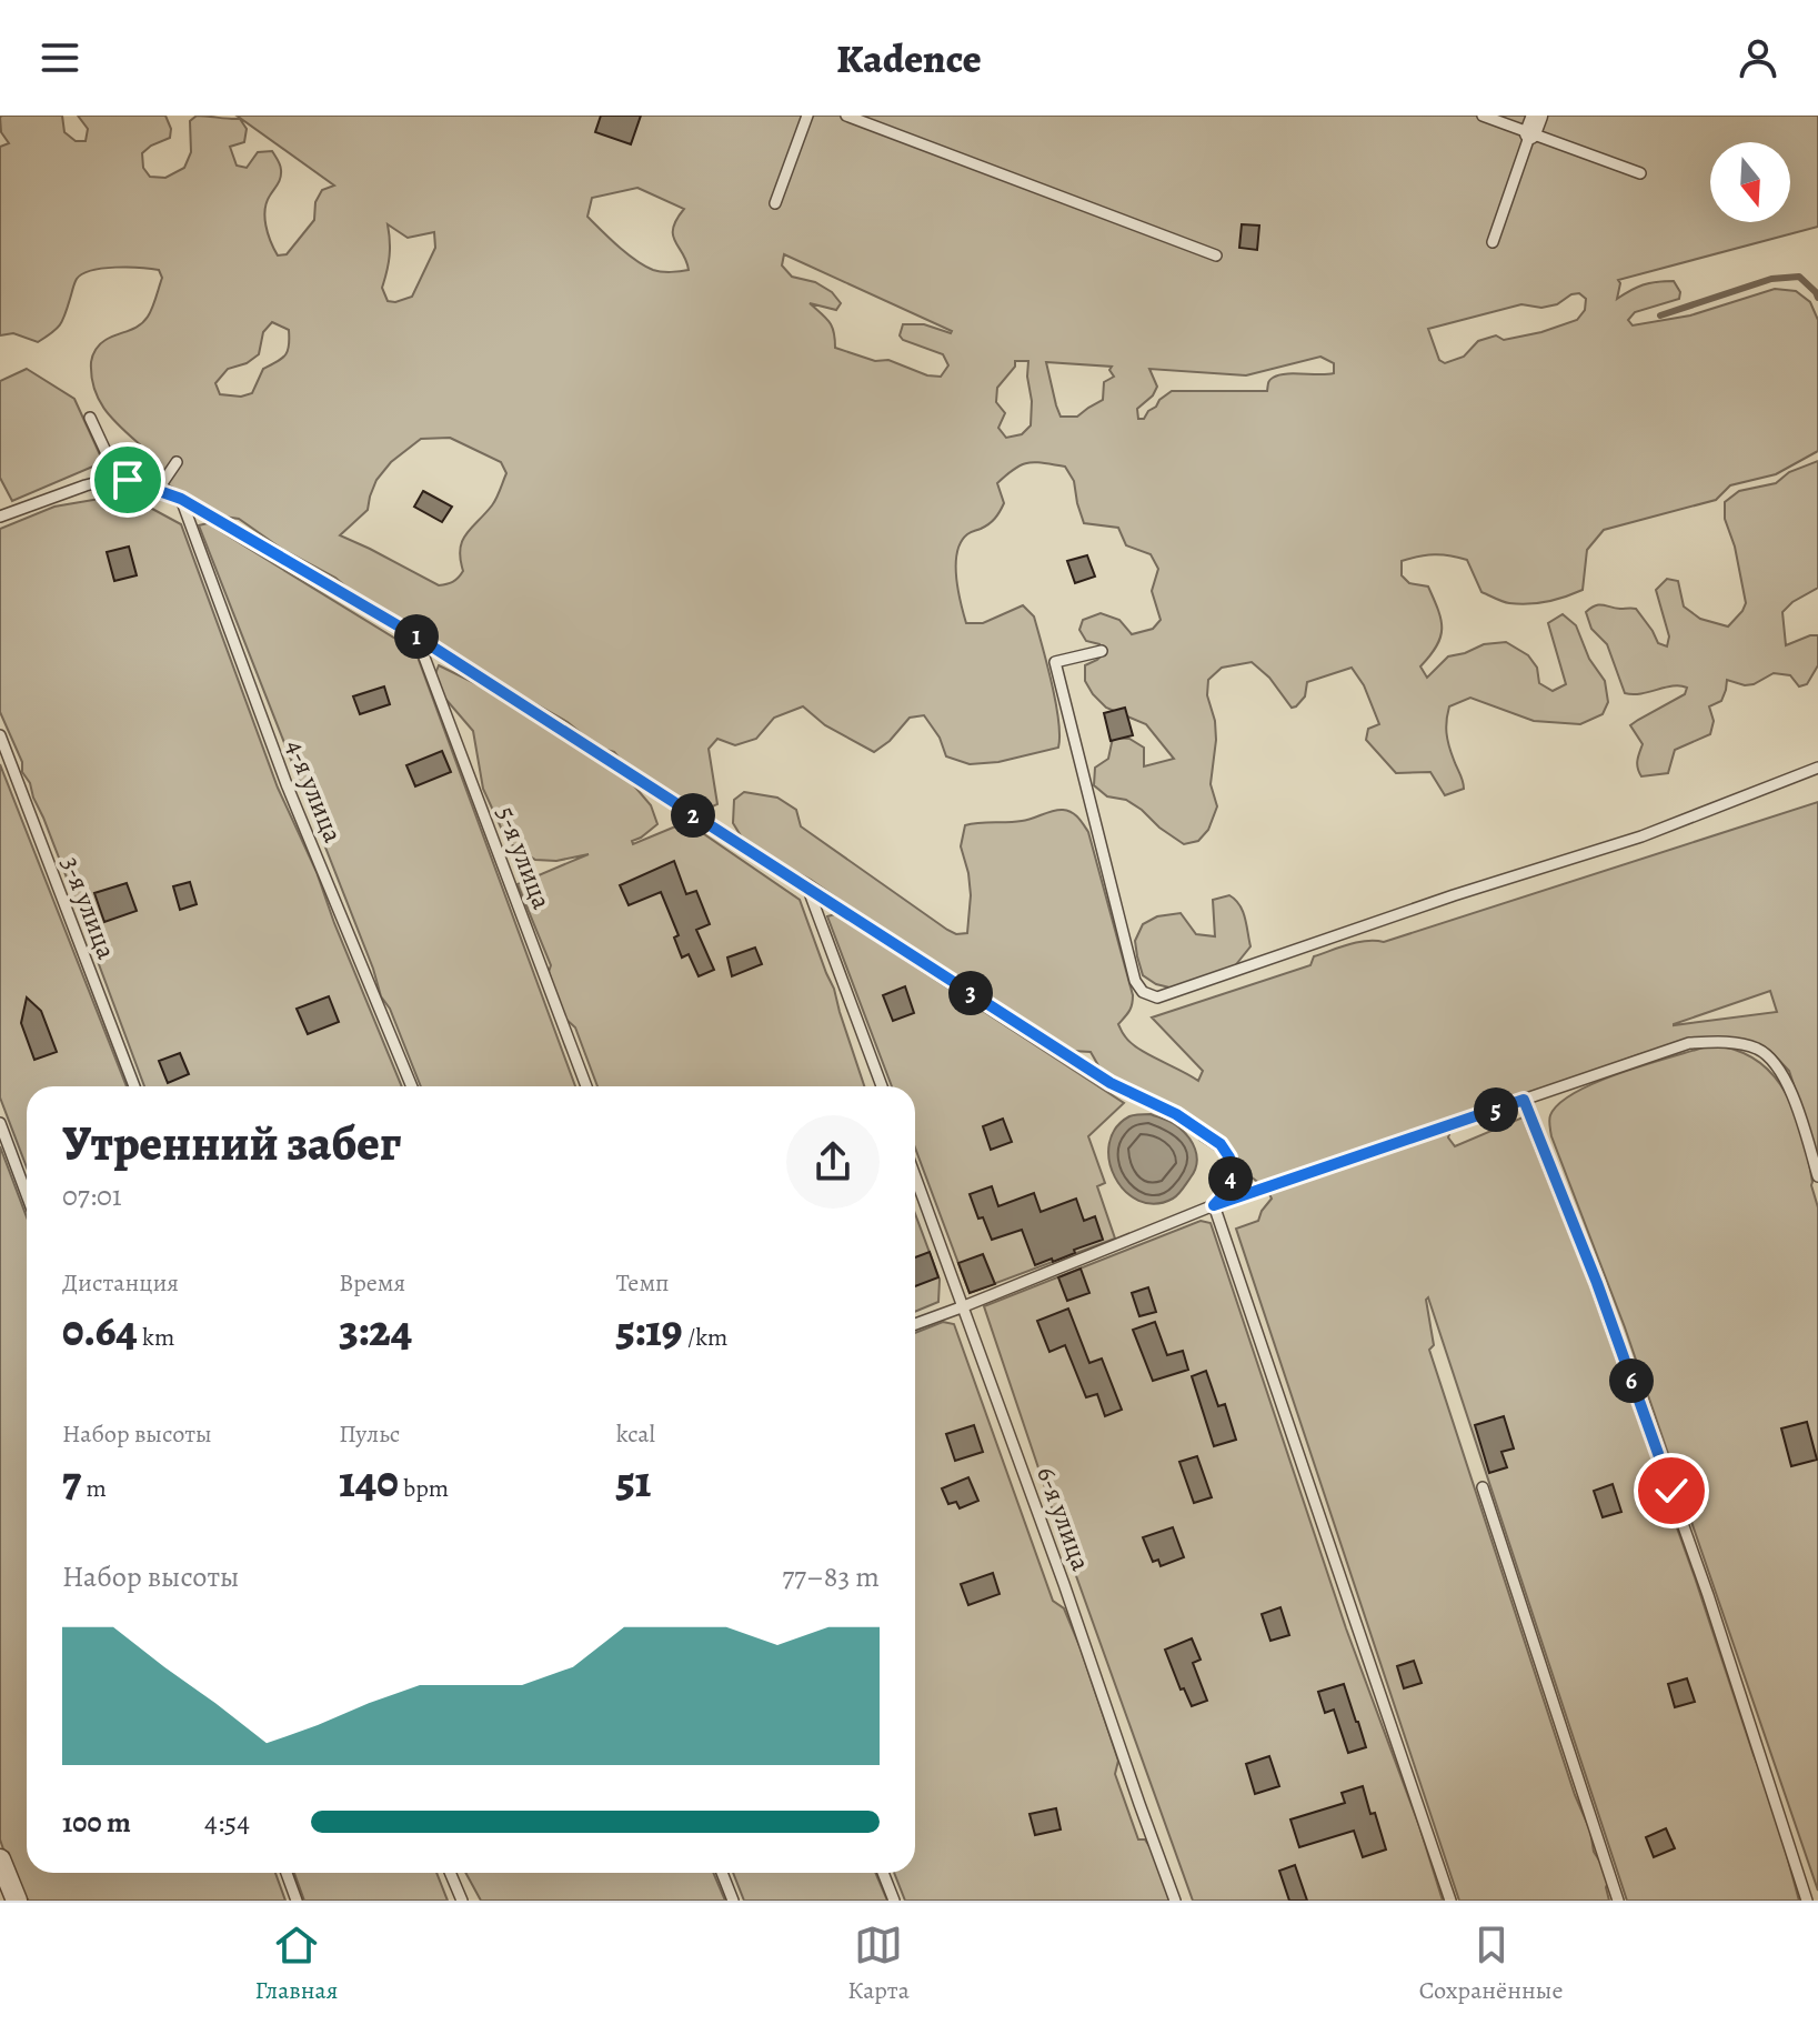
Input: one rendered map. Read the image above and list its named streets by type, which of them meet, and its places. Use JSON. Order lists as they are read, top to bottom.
{
  "streets": {
    "lane": [
      "4-я улица",
      "5-я улица",
      "3-я улица",
      "6-я улица"
    ]
  },
  "north": "bottom",
  "page": {
    "header": "Kadence",
    "pins": [
      "1",
      "2",
      "3",
      "5",
      "4",
      "6"
    ],
    "heading": ["Утренний забег", "07:01"],
    "stats": [
      ["Дистанция", "0.64 km"],
      ["Время", "3:24"],
      ["Темп", "5:19 /km"],
      ["Набор высоты", "7 m"],
      ["Пульс", "140 bpm"],
      ["kcal", "51"]
    ],
    "chart": ["Набор высоты", "77–83 m"],
    "list": [
      {
        "name": "100 m",
        "note": "4:54"
      }
    ],
    "tabs": ["Главная", "Карта", "Сохранённые"]
  }
}
